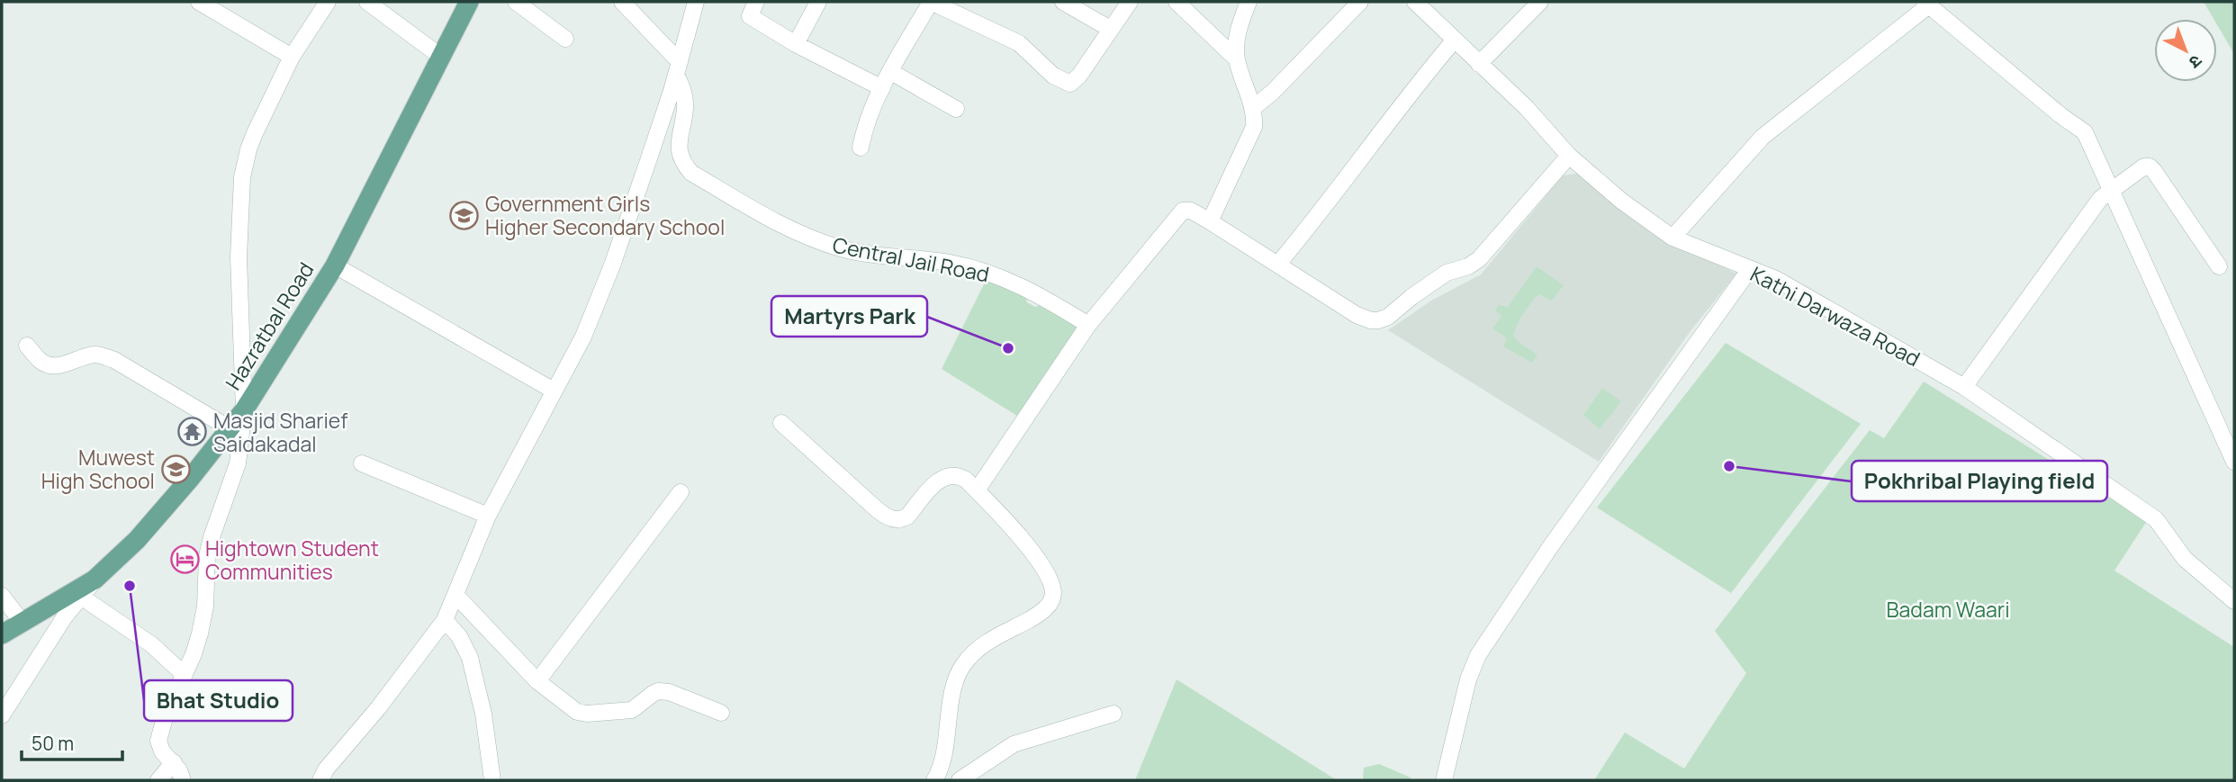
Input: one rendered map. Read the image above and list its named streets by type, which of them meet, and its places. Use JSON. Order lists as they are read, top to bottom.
{
  "streets": {
    "main road": ["Hazratbal Road"],
    "street": ["Central Jail Road", "Kathi Darwaza Road"]
  },
  "parks": ["Badam Waari"],
  "places": {
    "school or university": ["Government Girls Higher Secondary School", "Muwest High School"],
    "other": ["Martyrs Park", "Pokhribal Playing field", "Bhat Studio"],
    "temple": ["Masjid Sharief Saidakadal"],
    "hotel": ["Hightown Student Communities"]
  },
  "scale_bar": "50 m",
  "north": "bottom right"
}
